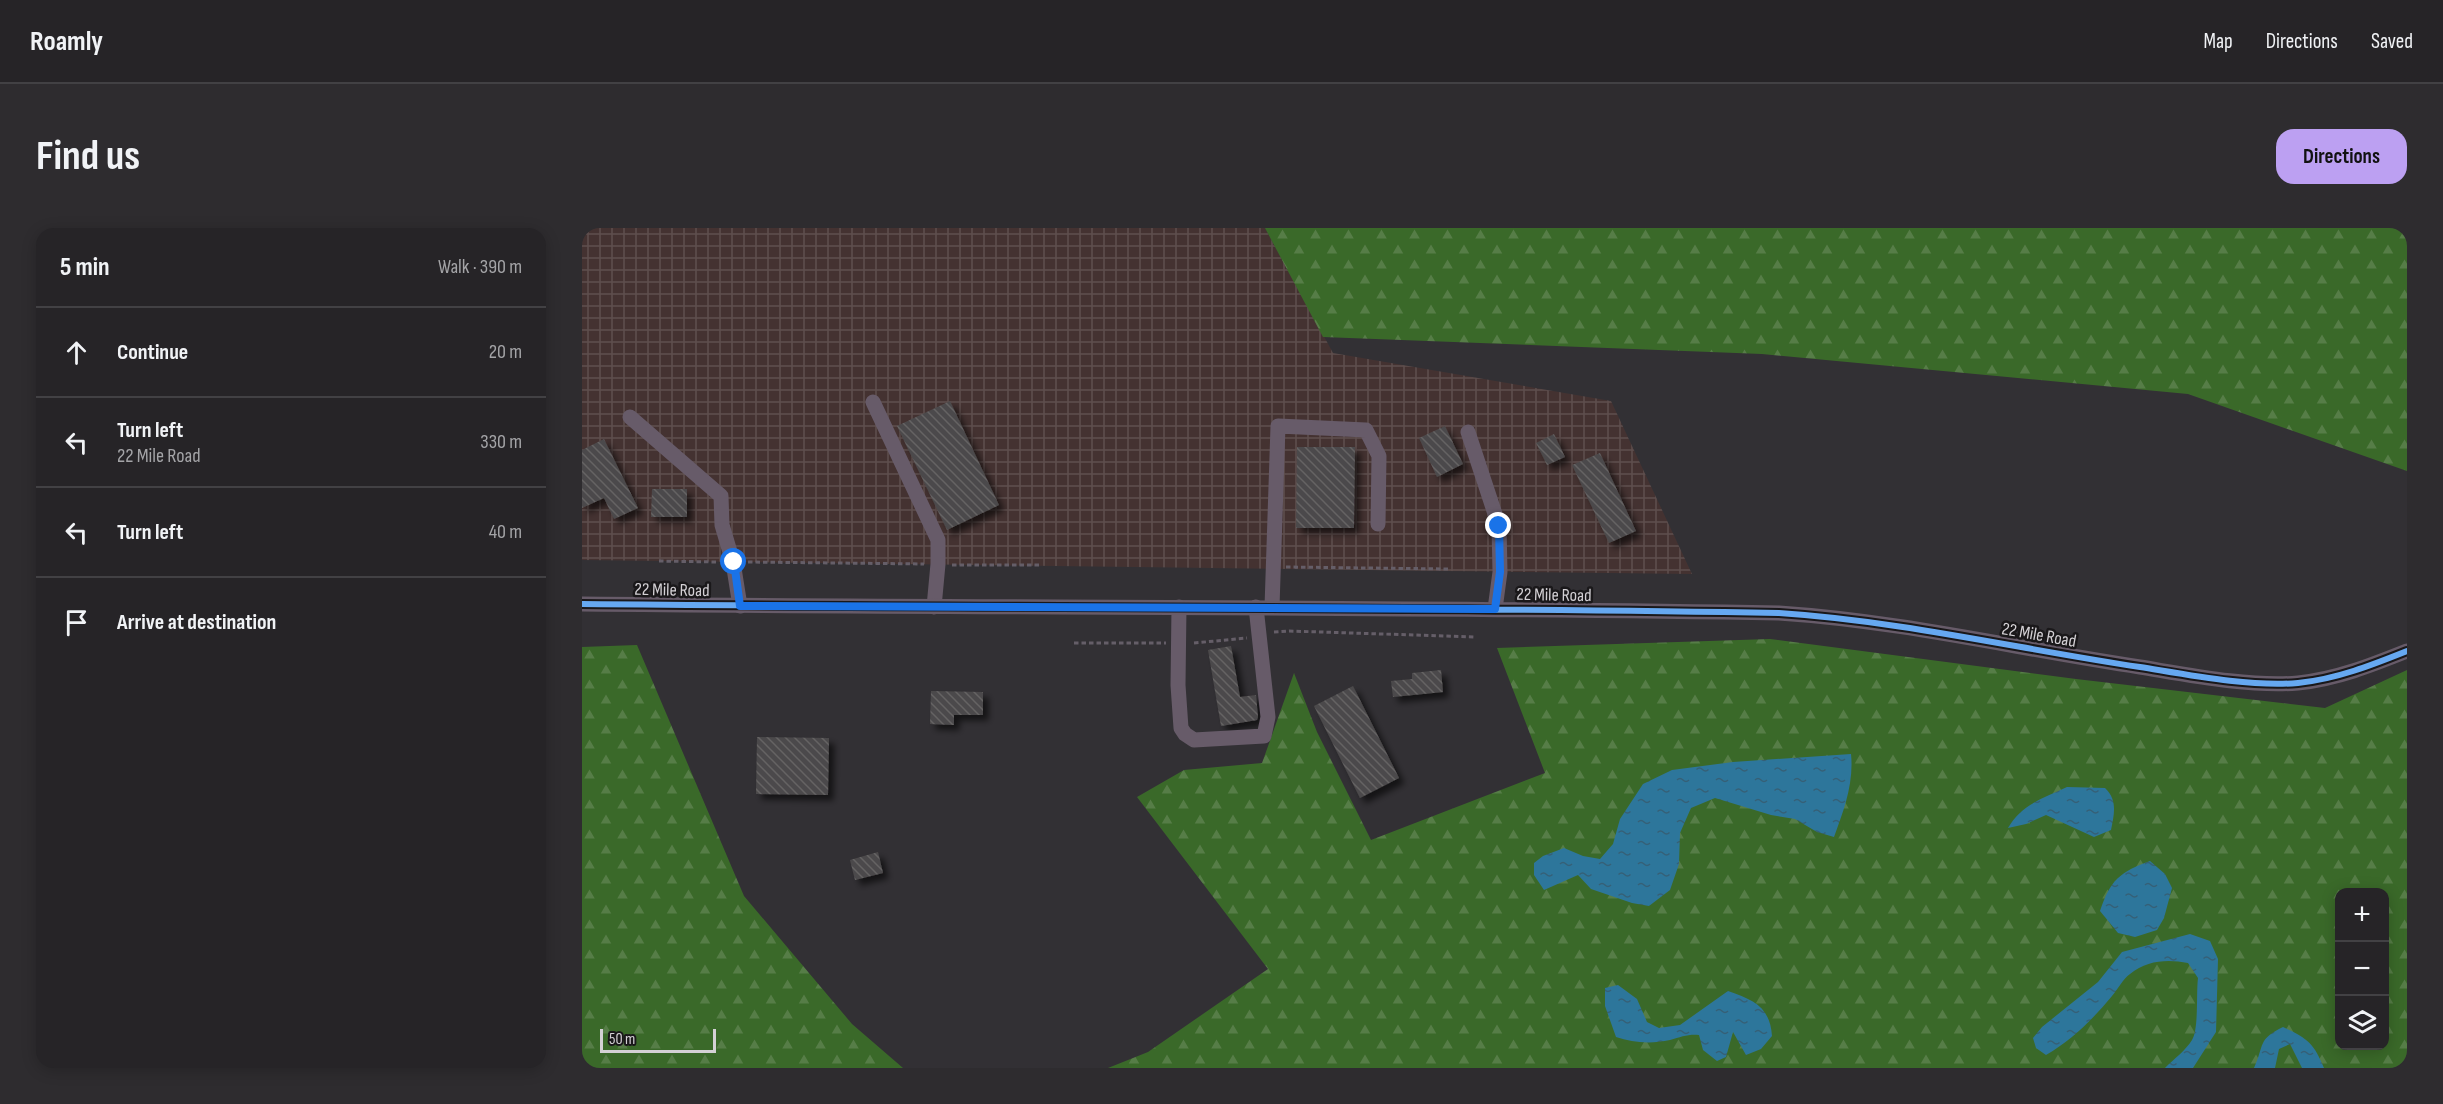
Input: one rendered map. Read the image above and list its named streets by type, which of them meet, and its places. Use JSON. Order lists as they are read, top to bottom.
{
  "streets": {
    "street": ["22 Mile Road"]
  },
  "scale_bar": "50 m",
  "page": {
    "header": "Roamly",
    "nav": ["Map", "Directions", "Saved"],
    "buttons": "Directions",
    "title": "Find us",
    "heading": ["5 min", "Walk · 390 m"],
    "list": [
      ["Continue", "20 m"],
      ["Turn left", "22 Mile Road", "330 m"],
      ["Turn left", "40 m"],
      "Arrive at destination"
    ],
    "map_buttons": ["+", "−"],
    "scale": "50 m"
  }
}
